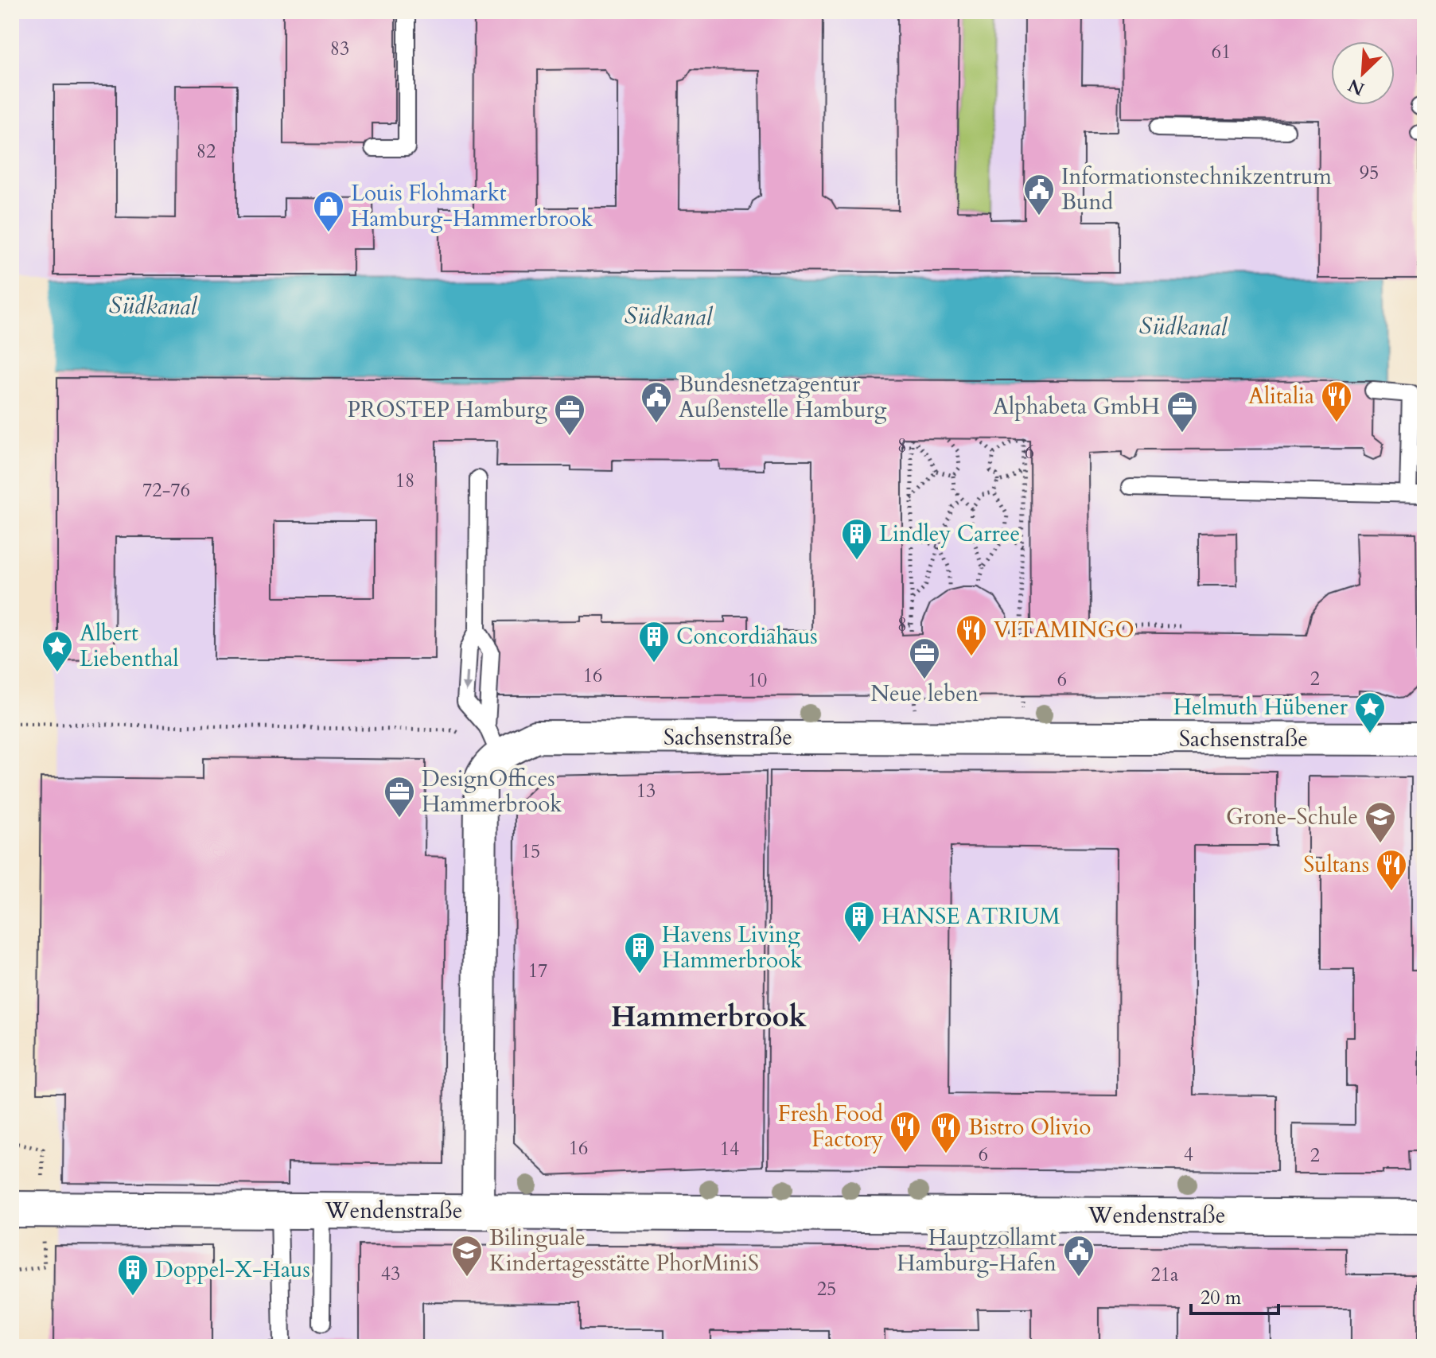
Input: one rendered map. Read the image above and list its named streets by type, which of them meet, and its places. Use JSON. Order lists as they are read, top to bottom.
{
  "streets": {
    "street": ["Sachsenstraße", "Wendenstraße"]
  },
  "crossings": [
    ["Sachsenstraße", "Wendenstraße"]
  ],
  "districts": ["Hammerbrook"],
  "water": ["Südkanal"],
  "places": {
    "public building": ["Informationstechnikzentrum Bund", "Bundesnetzagentur Außenstelle Hamburg", "Hauptzollamt Hamburg-Hafen"],
    "shop": ["Louis Flohmarkt Hamburg-Hammerbrook"],
    "restaurant": [
      "Alitalia",
      "VITAMINGO",
      "Sultans",
      "Fresh Food Factory",
      "Bistro Olivio"
    ],
    "office": [
      "Alphabeta GmbH",
      "PROSTEP Hamburg",
      "Neue leben",
      "DesignOffices Hammerbrook"
    ],
    "building": [
      "Lindley Carree",
      "Concordiahaus",
      "HANSE ATRIUM",
      "Havens Living Hammerbrook",
      "Doppel-X-Haus"
    ],
    "place": ["Albert Liebenthal", "Helmuth Hübener"],
    "school or university": ["Grone-Schule", "Bilinguale Kindertagesstätte PhorMiniS"]
  },
  "house_numbers": [
    "83",
    "61",
    "82",
    "95",
    "8",
    "6",
    "18",
    "72-76",
    "8",
    "16",
    "2",
    "6",
    "10",
    "13",
    "15",
    "17",
    "16",
    "14",
    "6",
    "4",
    "2",
    "43",
    "21a",
    "25"
  ],
  "scale_bar": "20 m",
  "north": "bottom left"
}
